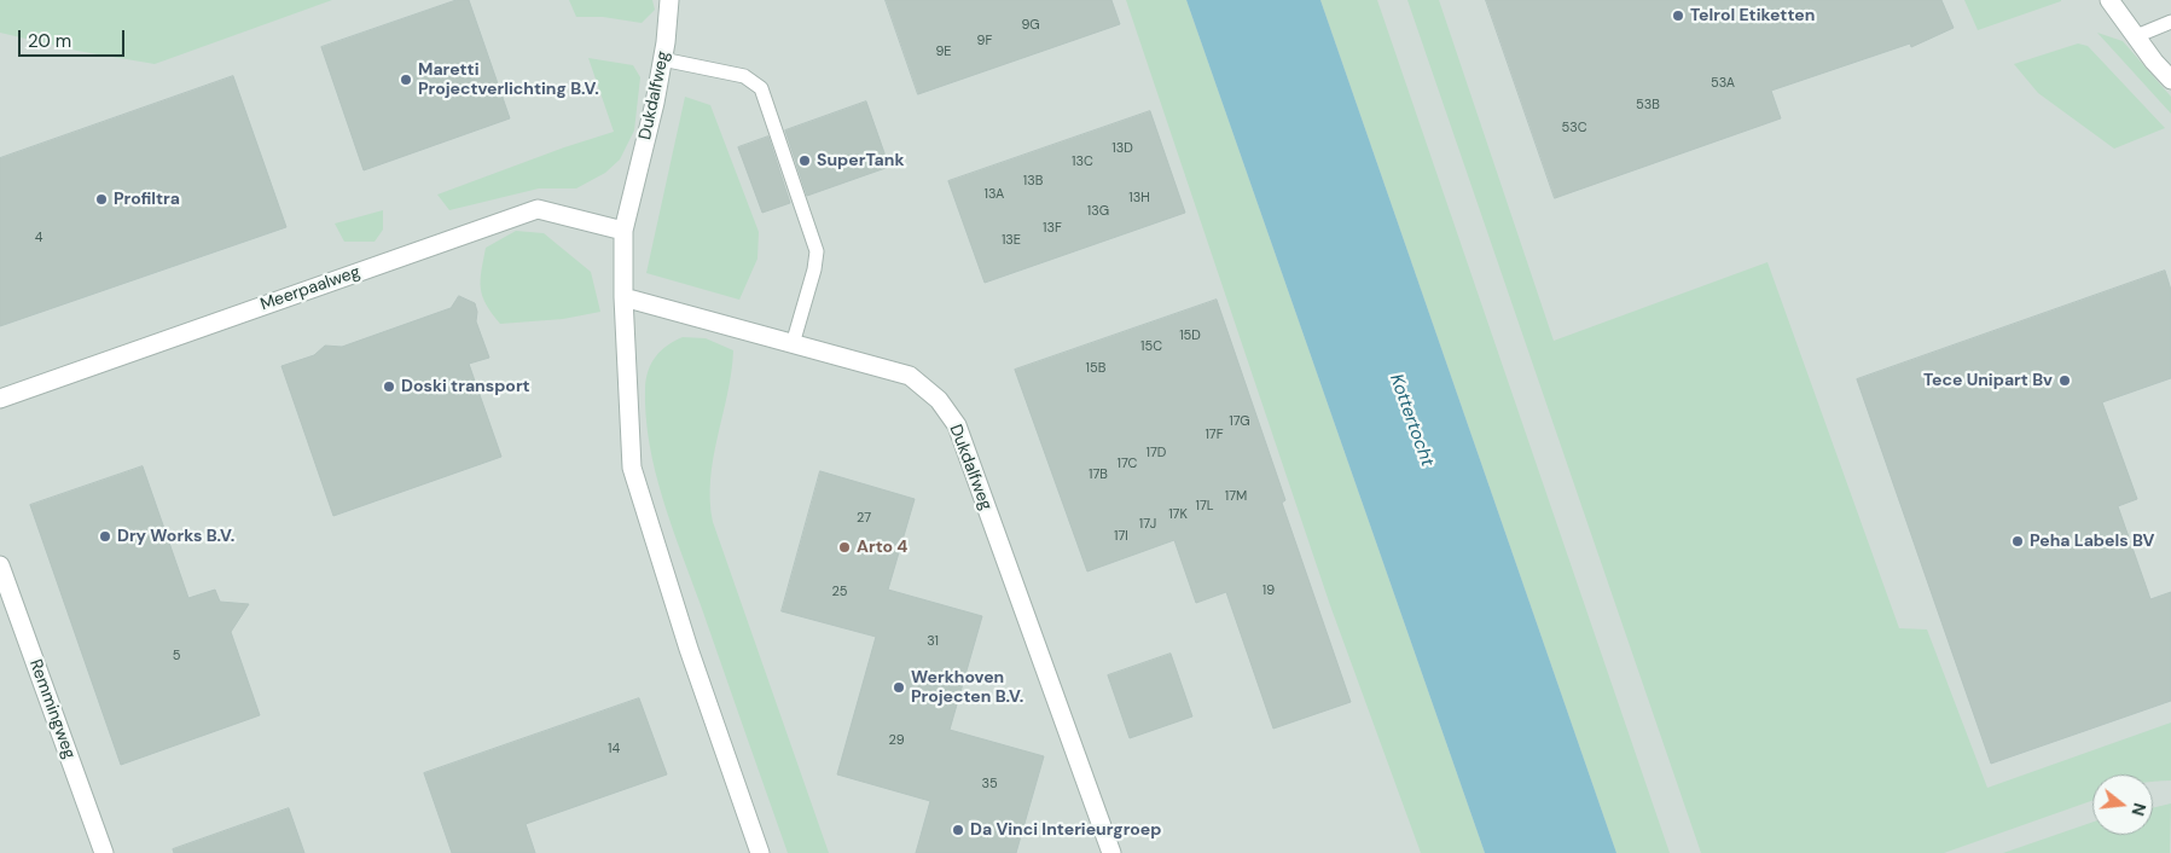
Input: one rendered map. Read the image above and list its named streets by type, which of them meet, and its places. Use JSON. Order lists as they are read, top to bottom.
{
  "streets": {
    "street": ["Dukdalfweg", "Meerpaalweg", "Remmingweg"]
  },
  "crossings": [
    ["Dukdalfweg", "Meerpaalweg"]
  ],
  "water": ["Kottertocht"],
  "places": [
    "Telrol Etiketten",
    "Maretti Projectverlichting B.V.",
    "SuperTank",
    "Profiltra",
    "Tece Unipart Bv",
    "Doski transport",
    "Dry Works B.V.",
    "Peha Labels BV",
    "Arto 4",
    "Werkhoven Projecten B.V.",
    "Da Vinci Interieurgroep"
  ],
  "house_numbers": [
    "9G",
    "9F",
    "9E",
    "53A",
    "53B",
    "53C",
    "13D",
    "13C",
    "13B",
    "13A",
    "13H",
    "13G",
    "13F",
    "4",
    "13E",
    "15D",
    "15C",
    "15B",
    "17G",
    "17F",
    "17D",
    "17C",
    "17B",
    "17M",
    "17L",
    "17K",
    "27",
    "17J",
    "17I",
    "19",
    "25",
    "31",
    "5",
    "29",
    "14",
    "35"
  ],
  "scale_bar": "20 m",
  "north": "right"
}
